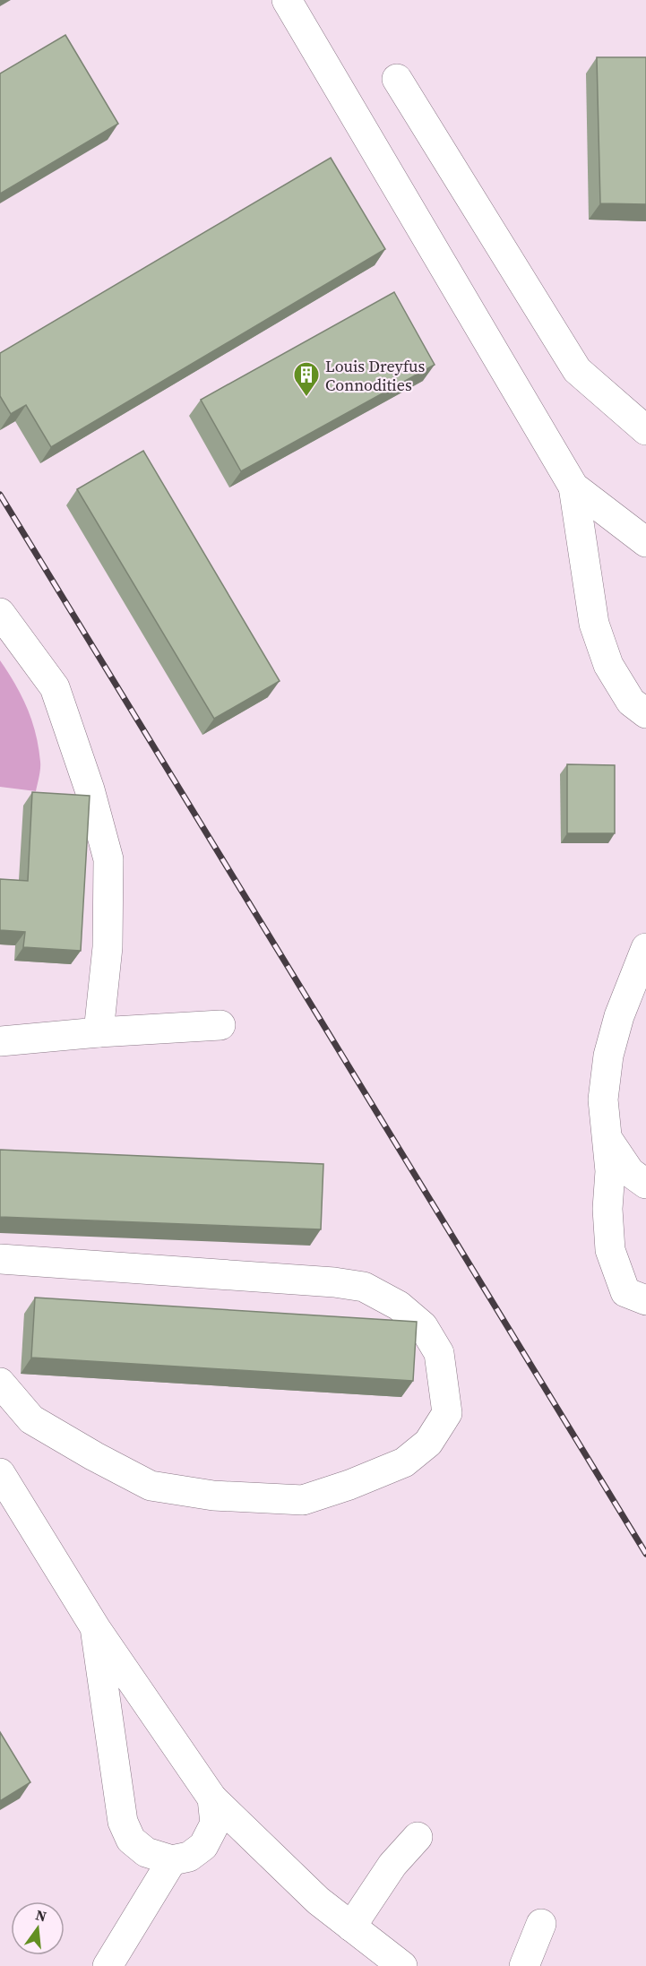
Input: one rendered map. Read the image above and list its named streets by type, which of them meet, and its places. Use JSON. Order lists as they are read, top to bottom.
{
  "places": {
    "building": ["Louis Dreyfus Connodities"]
  },
  "north": "top"
}
